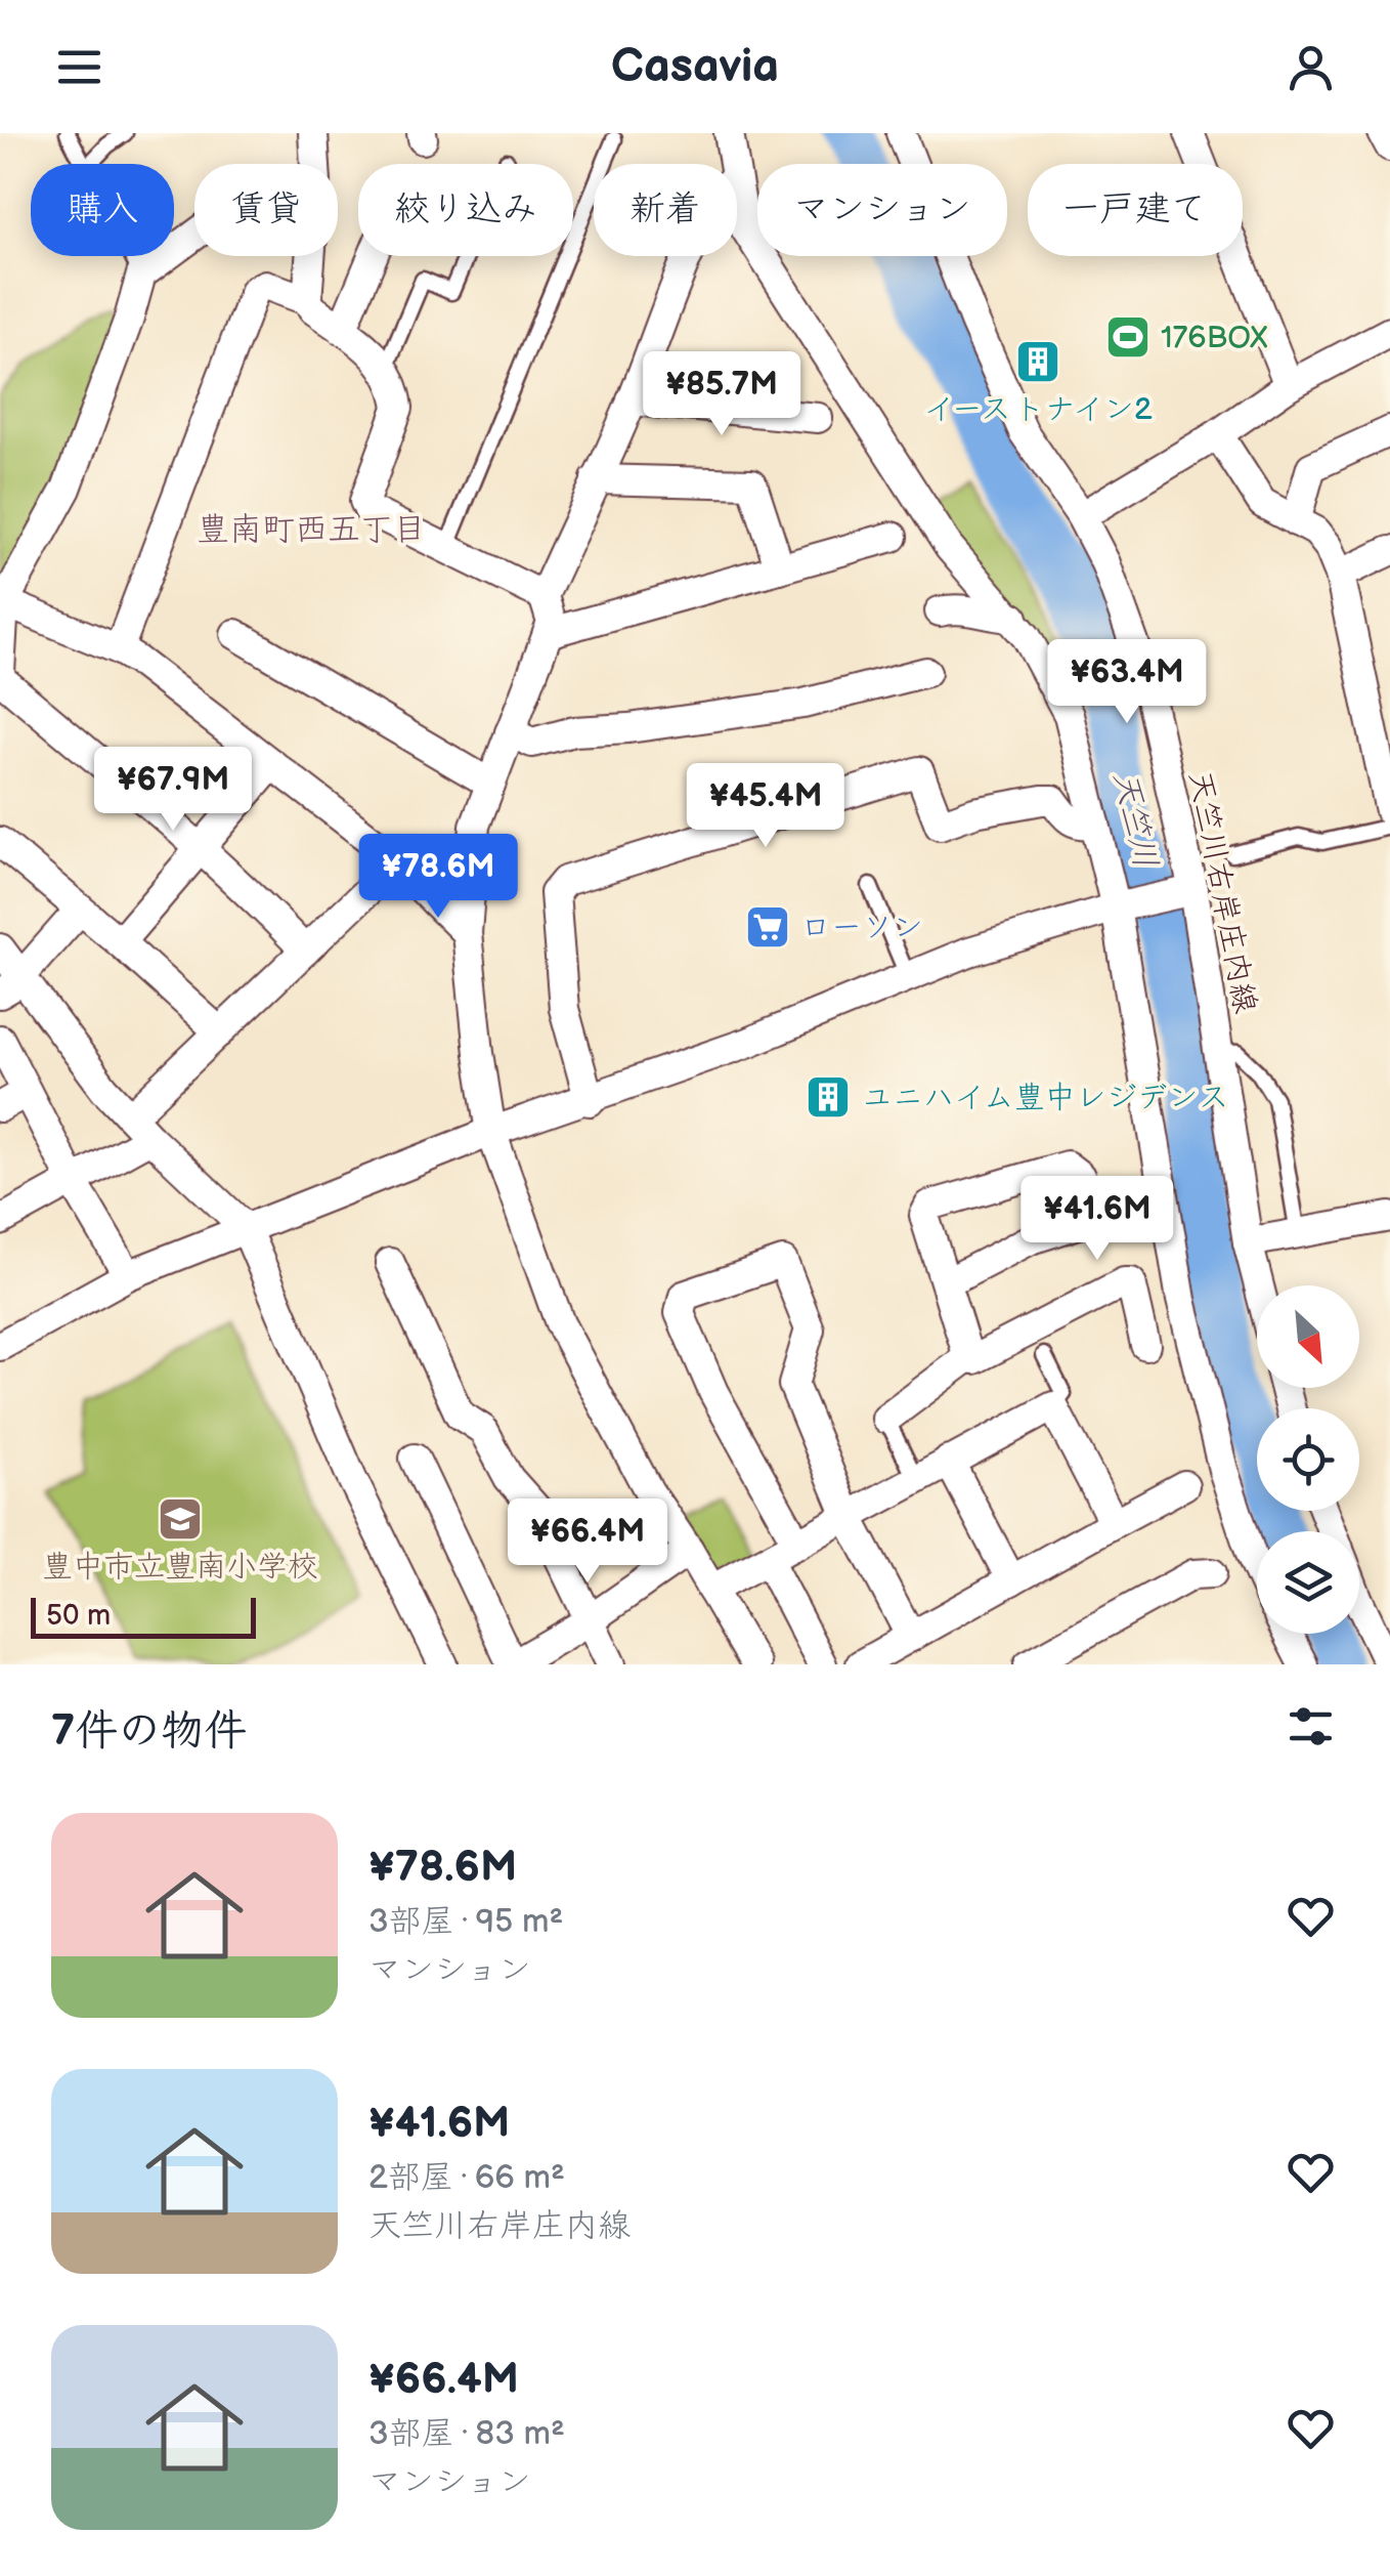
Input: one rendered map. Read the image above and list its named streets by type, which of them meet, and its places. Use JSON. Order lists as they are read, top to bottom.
{
  "streets": {
    "street": ["天竺川右岸庄内線"]
  },
  "districts": ["豊南町西五丁目"],
  "water": ["天竺川"],
  "places": {
    "sports": ["176BOX"],
    "building": ["イーストナイン2", "ユニハイム豊中レジデンス"],
    "supermarket": ["ローソン"],
    "school or university": ["豊中市立豊南小学校"]
  },
  "scale_bar": "50 m",
  "north": "bottom right",
  "page": {
    "header": "Casavia",
    "chip": [
      "購入",
      "賃貸",
      "絞り込み",
      "新着",
      "マンション",
      "一戸建て"
    ],
    "price": [
      "¥85.7M",
      "¥63.4M",
      "¥67.9M",
      "¥45.4M",
      "¥78.6M",
      "¥41.6M",
      "¥66.4M"
    ],
    "scale": "50 m",
    "heading": "7件の物件",
    "list": [
      {
        "name": "¥78.6M",
        "note": "3部屋 · 95 m² · マンション"
      },
      {
        "name": "¥41.6M",
        "note": "2部屋 · 66 m² · 天竺川右岸庄内線"
      },
      {
        "name": "¥66.4M",
        "note": "3部屋 · 83 m² · マンション"
      }
    ]
  }
}
